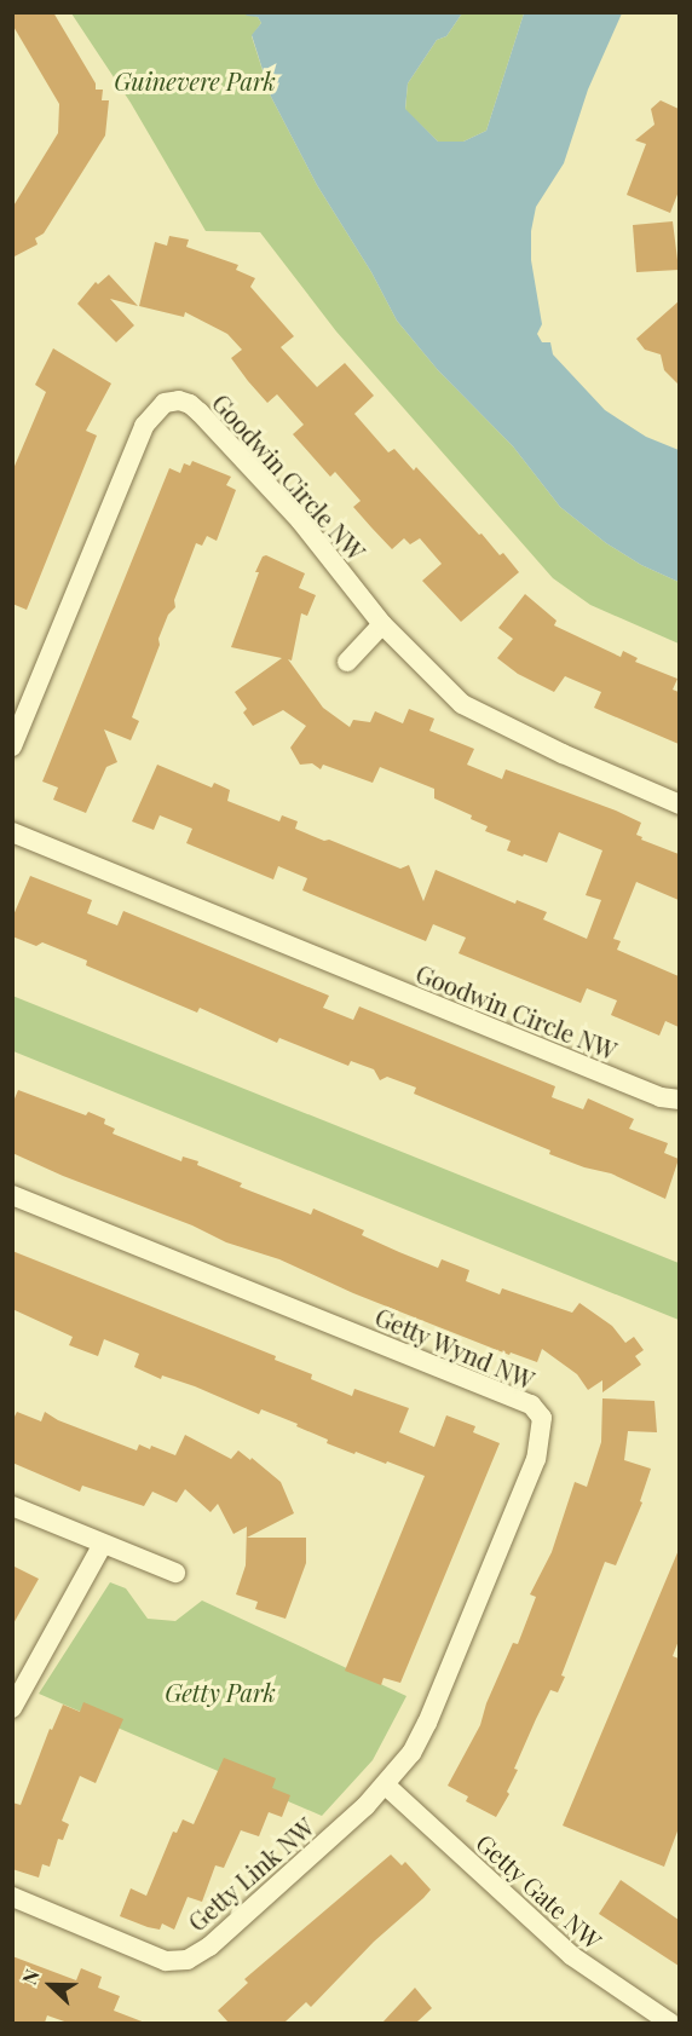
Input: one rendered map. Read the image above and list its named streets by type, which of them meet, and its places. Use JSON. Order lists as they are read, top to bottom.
{
  "streets": {
    "street": [
      "Goodwin Circle NW",
      "Getty Wynd NW",
      "Getty Link NW",
      "Getty Gate NW"
    ]
  },
  "crossings": [
    ["Getty Wynd NW", "Getty Link NW"],
    ["Getty Wynd NW", "Getty Gate NW"],
    ["Getty Link NW", "Getty Gate NW"]
  ],
  "parks": ["Guinevere Park", "Getty Park"],
  "north": "left"
}
